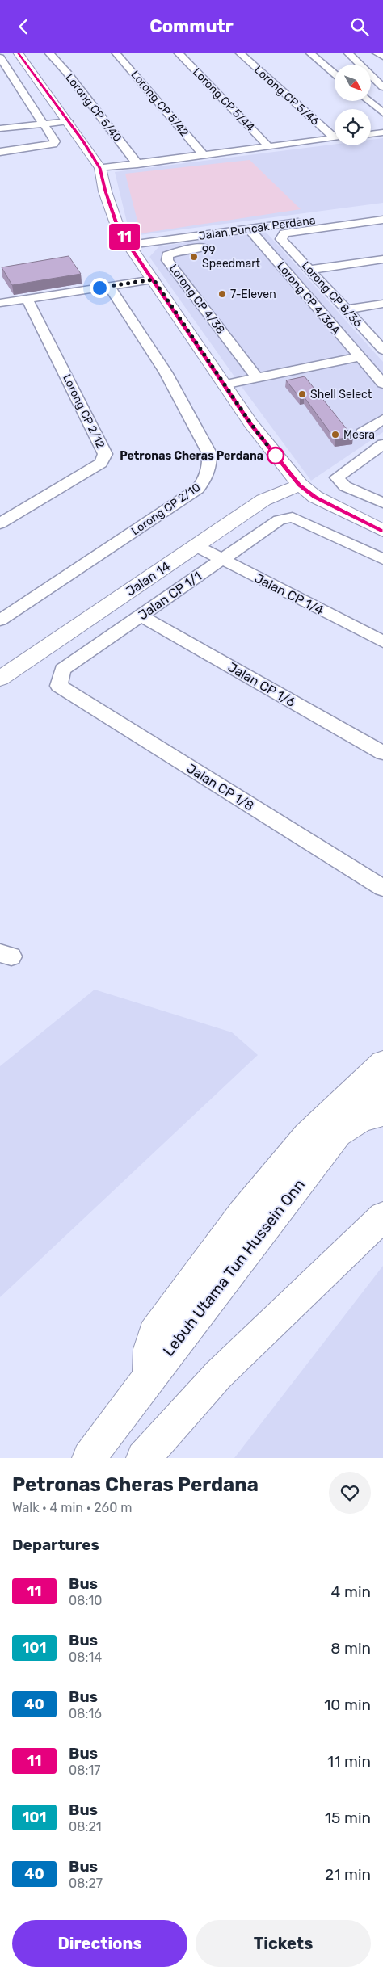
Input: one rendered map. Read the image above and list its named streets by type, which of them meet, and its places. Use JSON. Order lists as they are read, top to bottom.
{
  "streets": {
    "street": [
      "Lorong CP 5/46",
      "Lorong CP 5/44",
      "Lorong CP 5/42",
      "Lorong CP 5/40",
      "Jalan Puncak Perdana",
      "Lorong CP 8/36",
      "Lorong CP 4/36A",
      "Lorong CP 4/38",
      "Lorong CP 2/12",
      "Lorong CP 2/10",
      "Jalan 14",
      "Jalan CP 1/4",
      "Jalan CP 1/1",
      "Jalan CP 1/6",
      "Jalan CP 1/8",
      "Lebuh Utama Tun Hussein Onn"
    ]
  },
  "crossings": [
    ["Jalan Puncak Perdana", "Lorong CP 4/36A"],
    ["Jalan 14", "Jalan CP 1/4"],
    ["Jalan CP 1/4", "Jalan CP 1/1"],
    ["Jalan CP 1/1", "Jalan CP 1/6"],
    ["Jalan CP 1/1", "Jalan CP 1/8"]
  ],
  "places": [
    "99 Speedmart",
    "7-Eleven",
    "Shell Select",
    "Mesra",
    "Petronas Cheras Perdana"
  ],
  "lines": ["bus line 11"],
  "north": "bottom right",
  "page": {
    "header": "Commutr",
    "on_map": "11",
    "heading": [
      ["Petronas Cheras Perdana", "Walk · 4 min · 260 m"],
      "Departures"
    ],
    "list": [
      {
        "mark": "11",
        "name": "Bus",
        "note": "08:10",
        "value": "4 min"
      },
      {
        "mark": "101",
        "name": "Bus",
        "note": "08:14",
        "value": "8 min"
      },
      {
        "mark": "40",
        "name": "Bus",
        "note": "08:16",
        "value": "10 min"
      },
      {
        "mark": "11",
        "name": "Bus",
        "note": "08:17",
        "value": "11 min"
      },
      {
        "mark": "101",
        "name": "Bus",
        "note": "08:21",
        "value": "15 min"
      },
      {
        "mark": "40",
        "name": "Bus",
        "note": "08:27",
        "value": "21 min"
      }
    ],
    "buttons": ["Directions", "Tickets"]
  }
}
